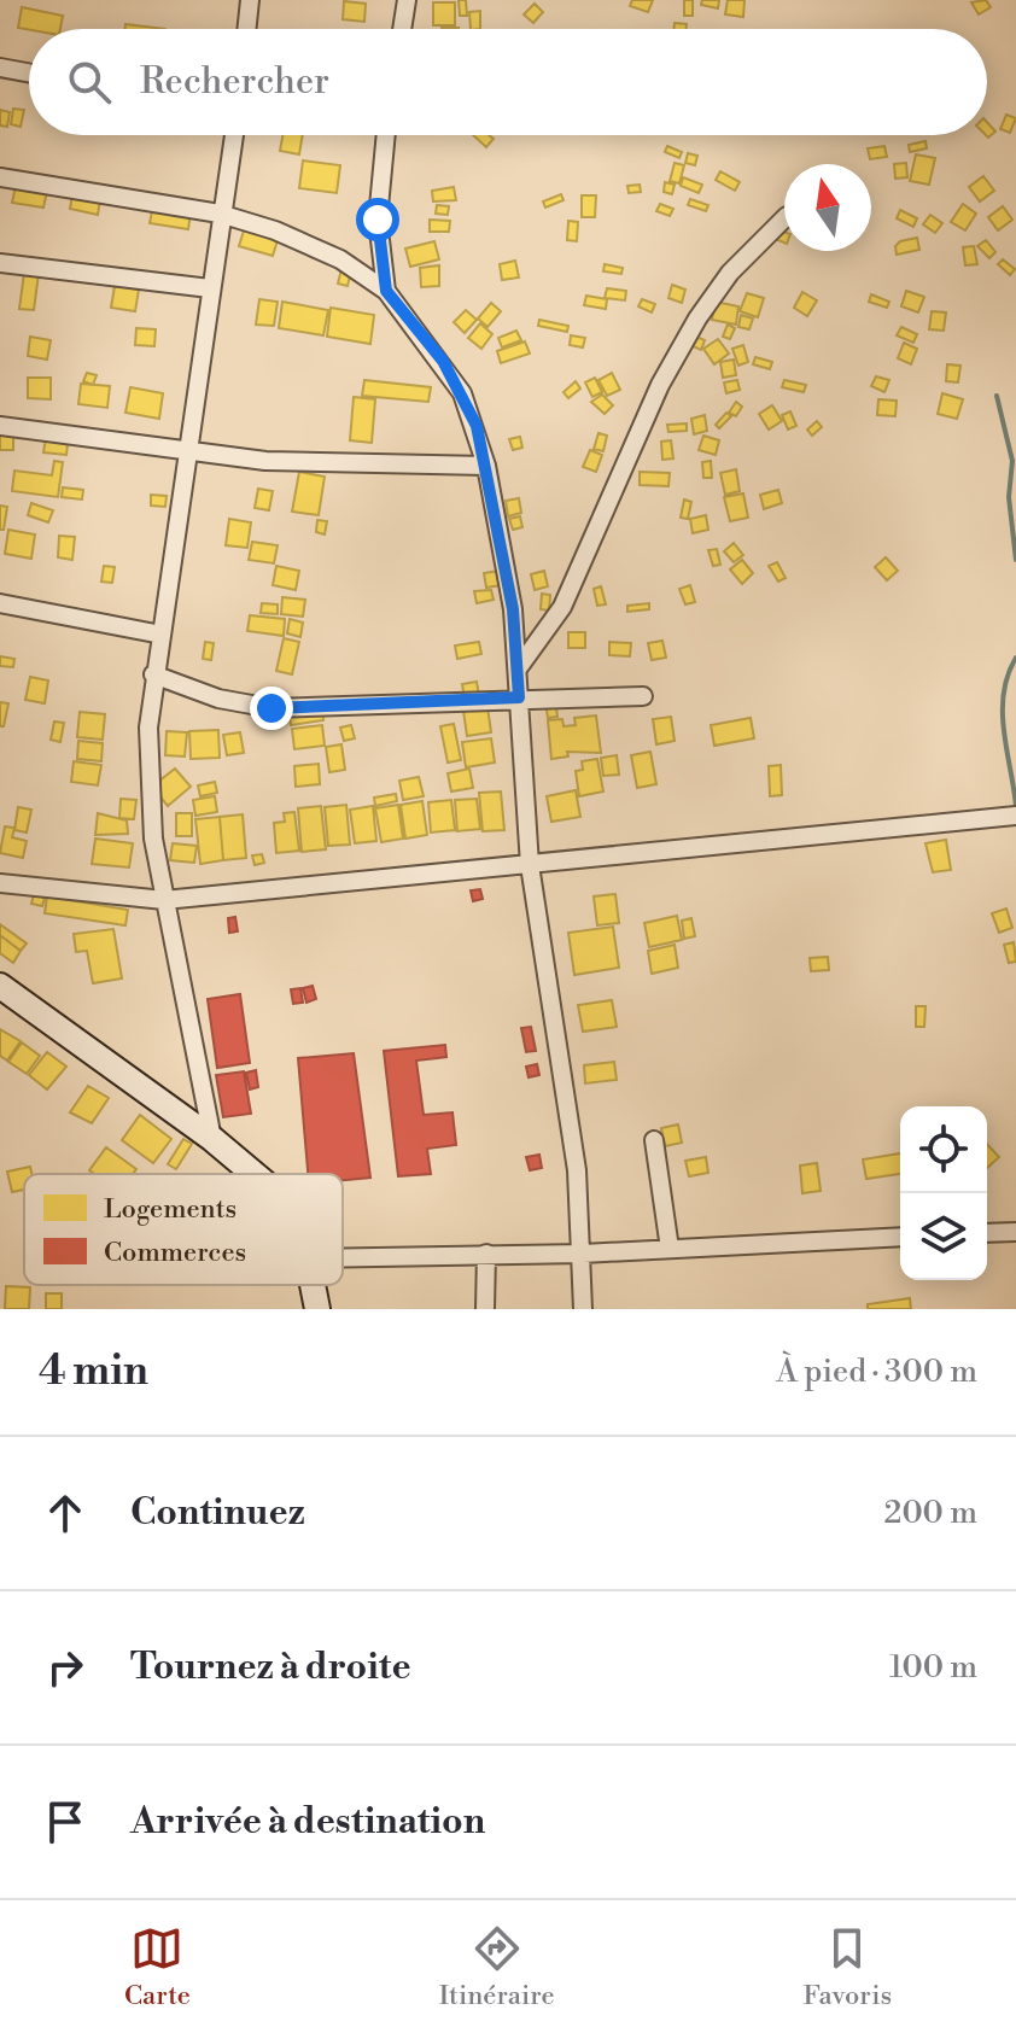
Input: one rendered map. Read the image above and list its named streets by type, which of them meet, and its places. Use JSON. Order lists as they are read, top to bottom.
{
  "legend": ["Logements", "Commerces"],
  "north": "top",
  "page": {
    "search": "Rechercher",
    "heading": ["4 min", "À pied · 300 m"],
    "list": [
      ["Continuez", "200 m"],
      ["Tournez à droite", "100 m"],
      "Arrivée à destination"
    ],
    "nav": ["Carte", "Itinéraire", "Favoris"]
  }
}
